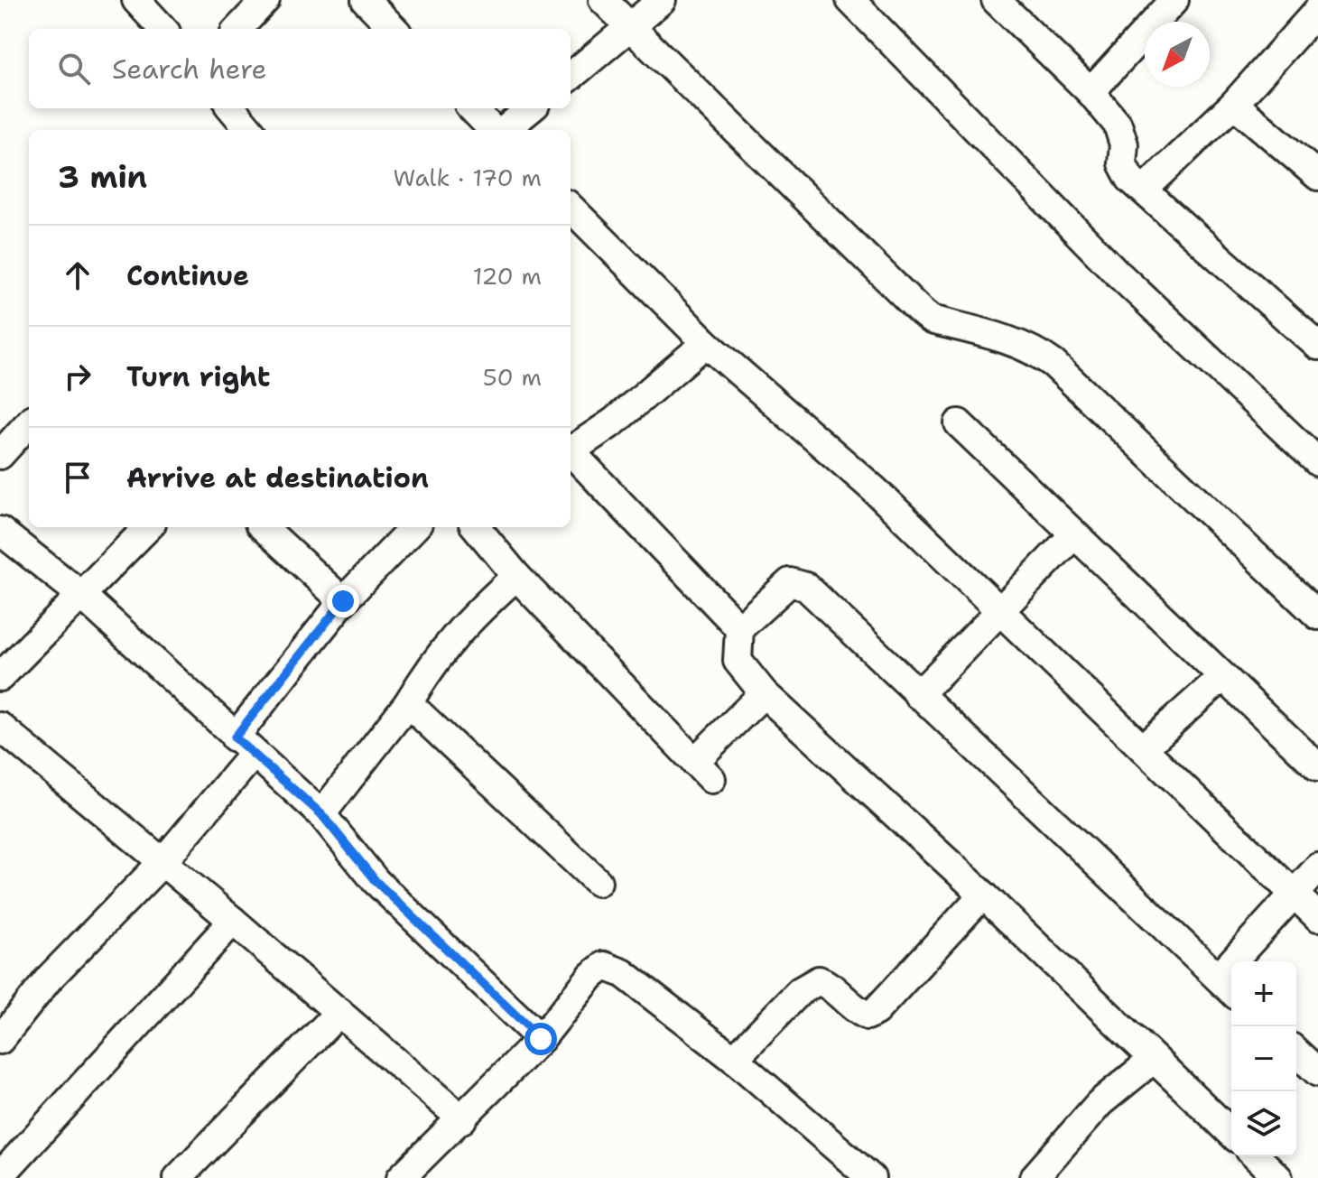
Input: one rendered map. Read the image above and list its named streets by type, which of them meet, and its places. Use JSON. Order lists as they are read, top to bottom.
{
  "north": "bottom left",
  "page": {
    "search": "Search here",
    "heading": ["3 min", "Walk · 170 m"],
    "list": [
      ["Continue", "120 m"],
      ["Turn right", "50 m"],
      "Arrive at destination"
    ],
    "map_buttons": ["+", "−"]
  }
}
